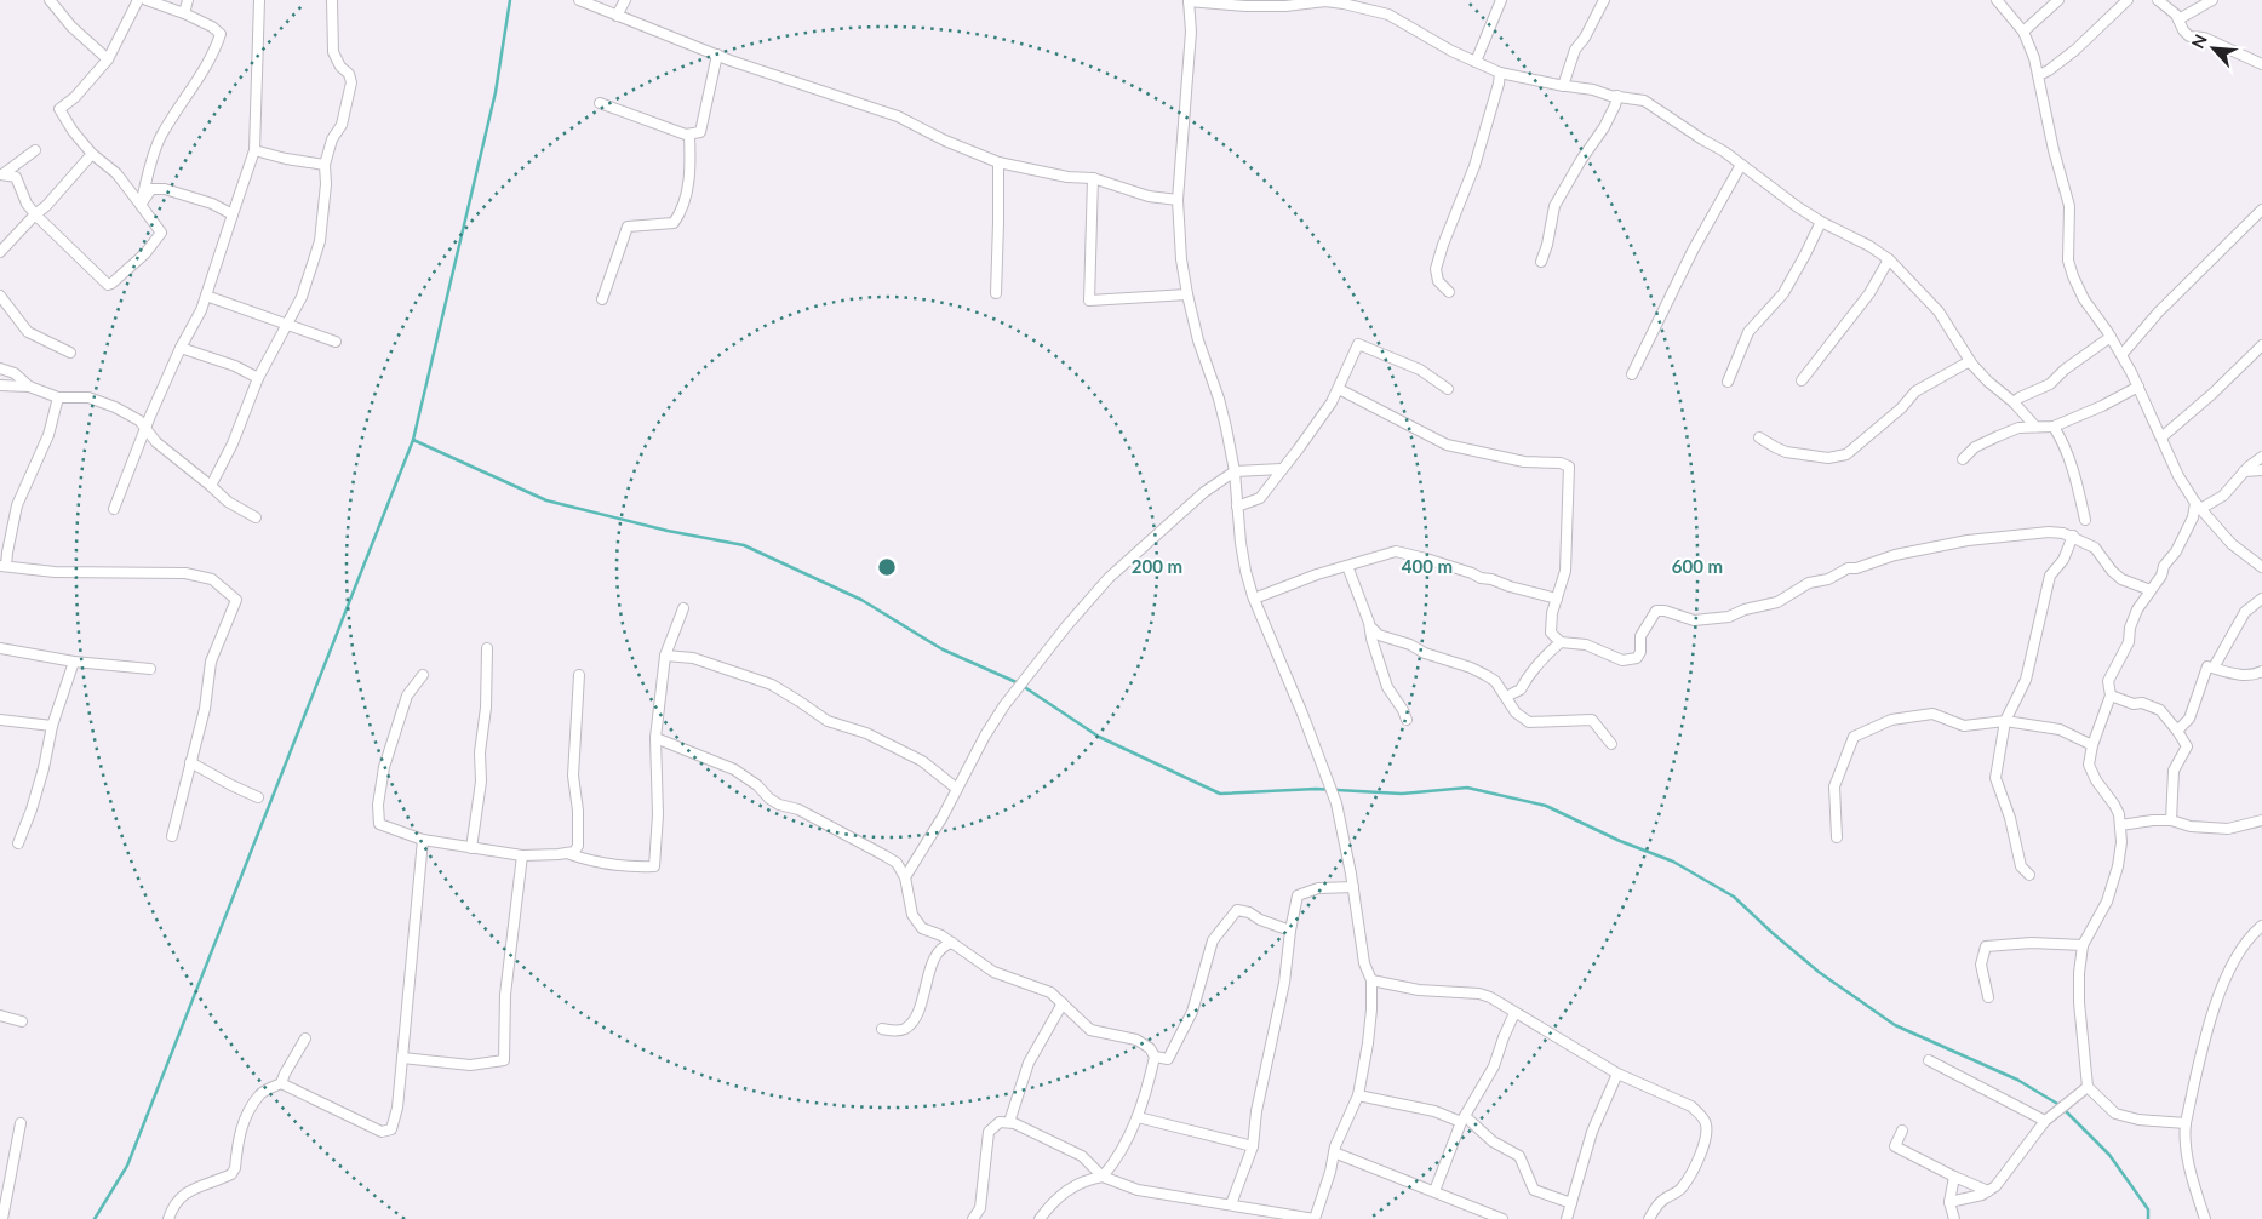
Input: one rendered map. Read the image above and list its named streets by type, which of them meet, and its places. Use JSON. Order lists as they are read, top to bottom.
{
  "north": "top left",
  "rings": ["200 m", "400 m", "600 m"]
}
